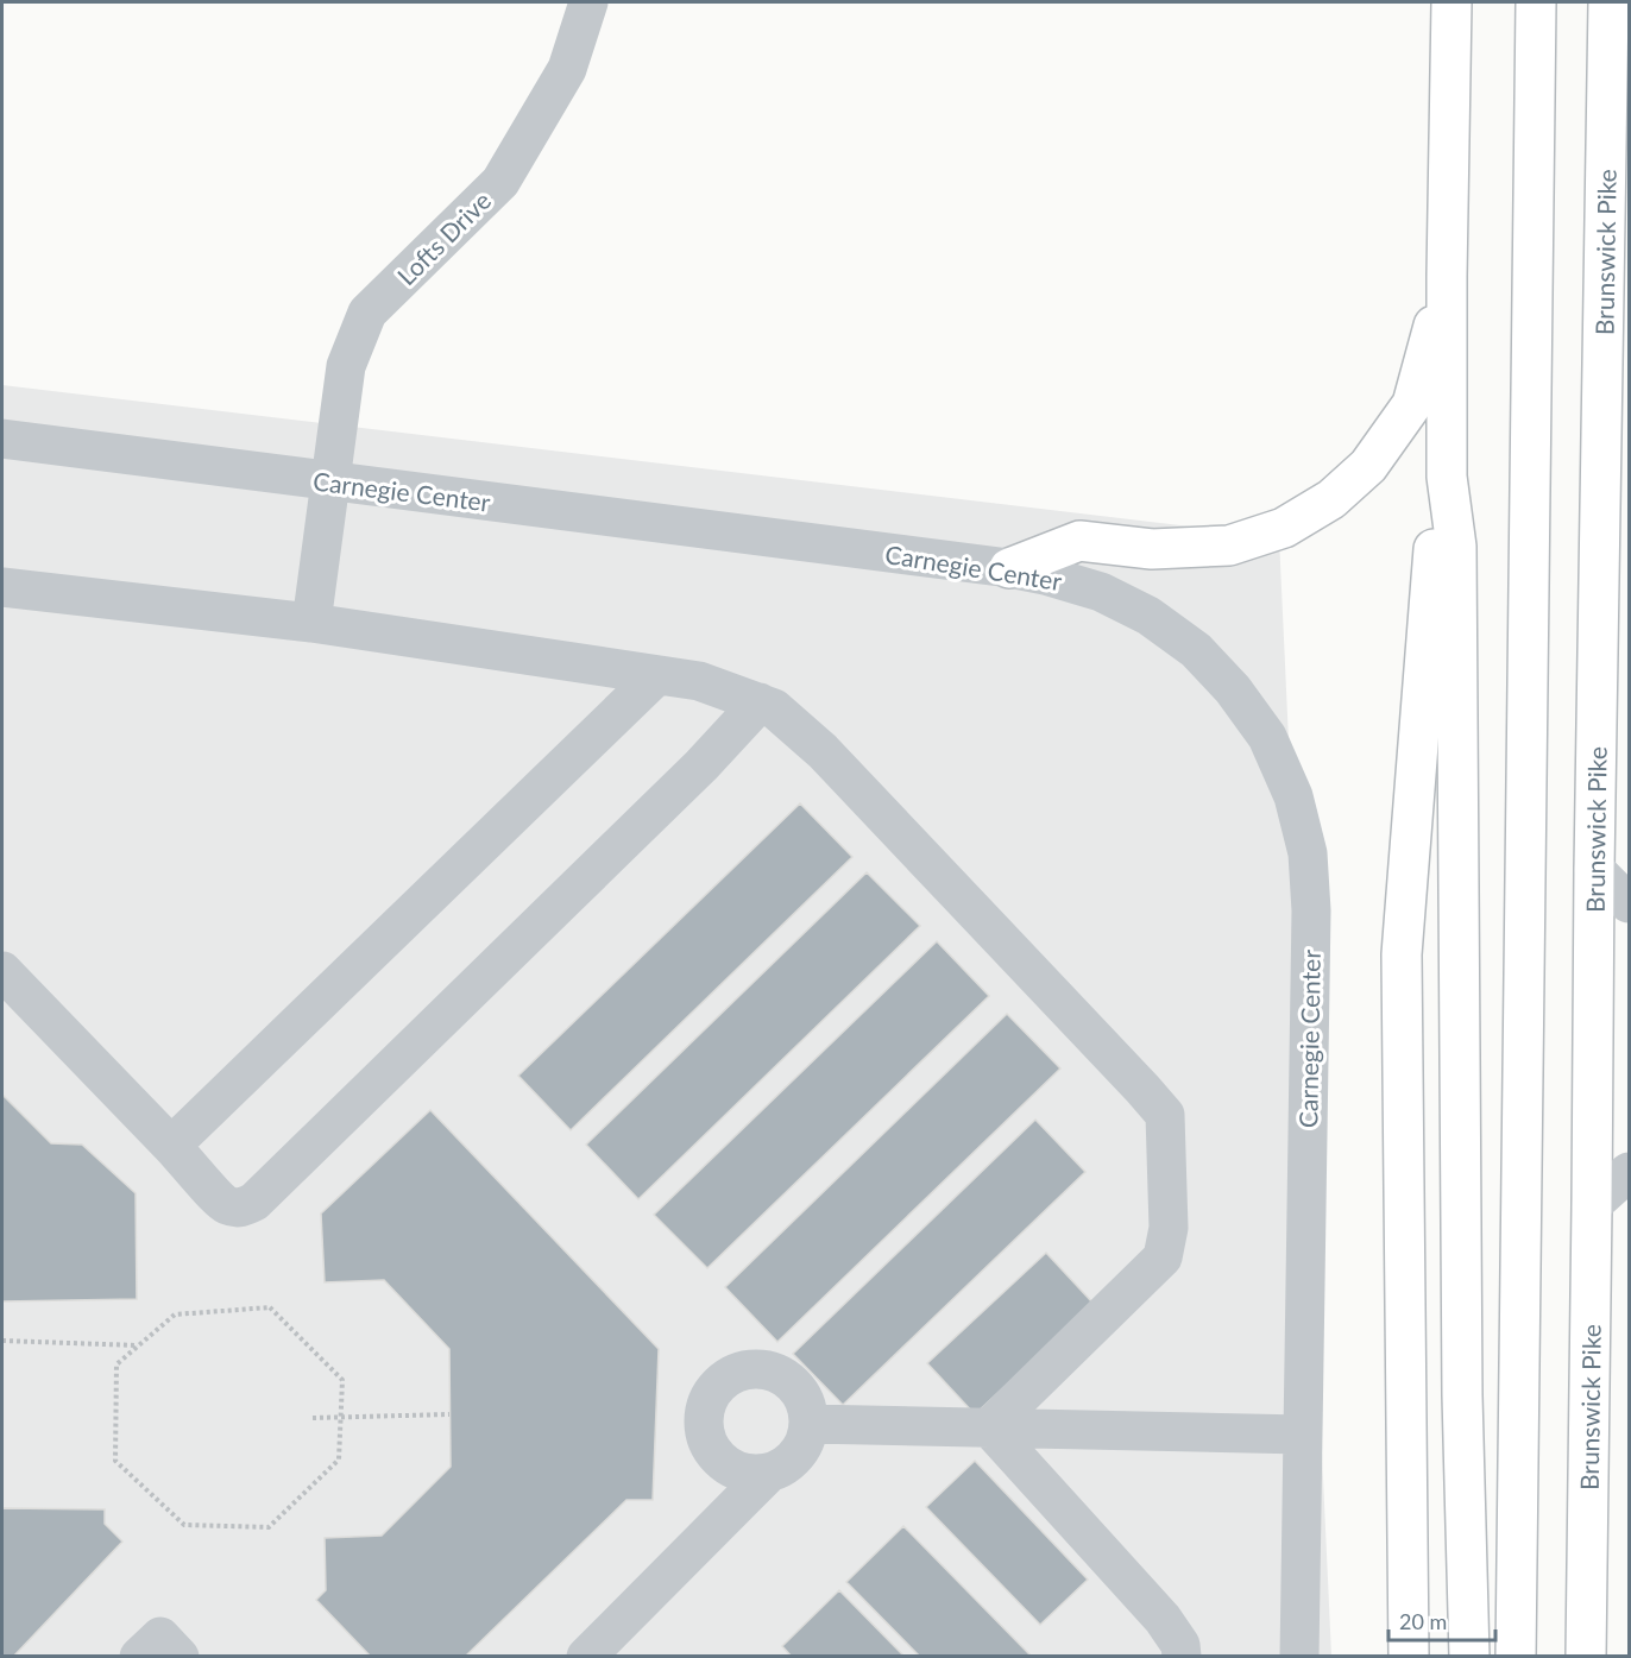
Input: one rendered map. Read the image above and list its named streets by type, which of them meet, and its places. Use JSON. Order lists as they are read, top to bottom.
{
  "streets": {
    "highway": ["Brunswick Pike"],
    "street": ["Lofts Drive", "Carnegie Center"]
  },
  "crossings": [
    ["Lofts Drive", "Carnegie Center"]
  ],
  "scale_bar": "20 m"
}
